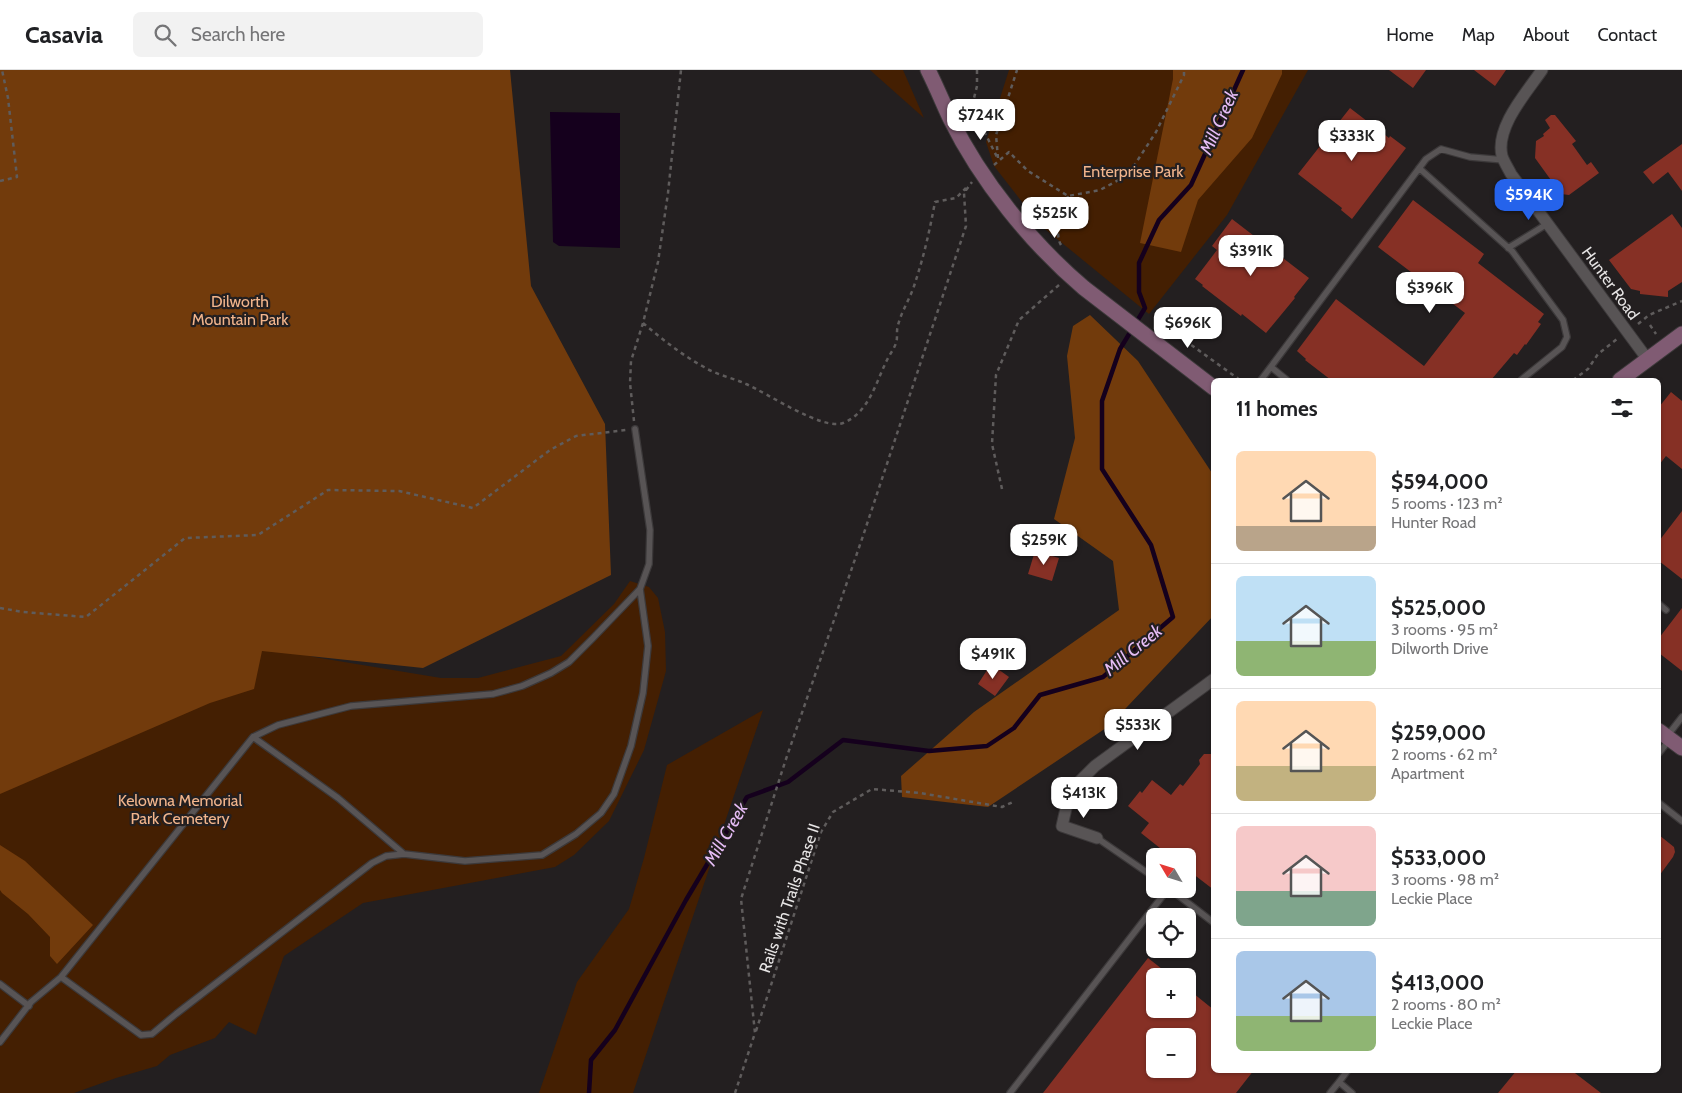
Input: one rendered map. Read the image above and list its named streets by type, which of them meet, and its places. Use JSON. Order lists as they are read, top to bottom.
{
  "streets": {
    "street": ["Hunter Road"],
    "path": ["Rails with Trails Phase II"]
  },
  "water": ["Mill Creek"],
  "parks": ["Enterprise Park", "Dilworth Mountain Park", "Kelowna Memorial Park Cemetery"],
  "north": "top left",
  "page": {
    "header": "Casavia",
    "search": "Search here",
    "nav": [
      "Home",
      "Map",
      "About",
      "Contact"
    ],
    "price": [
      "$724K",
      "$333K",
      "$594K",
      "$525K",
      "$391K",
      "$396K",
      "$696K",
      "$259K",
      "$491K",
      "$533K",
      "$413K"
    ],
    "heading": "11 homes",
    "list": [
      {
        "name": "$594,000",
        "note": "5 rooms · 123 m² · Hunter Road"
      },
      {
        "name": "$525,000",
        "note": "3 rooms · 95 m² · Dilworth Drive"
      },
      {
        "name": "$259,000",
        "note": "2 rooms · 62 m² · Apartment"
      },
      {
        "name": "$533,000",
        "note": "3 rooms · 98 m² · Leckie Place"
      },
      {
        "name": "$413,000",
        "note": "2 rooms · 80 m² · Leckie Place"
      }
    ],
    "map_buttons": ["+", "−"]
  }
}
